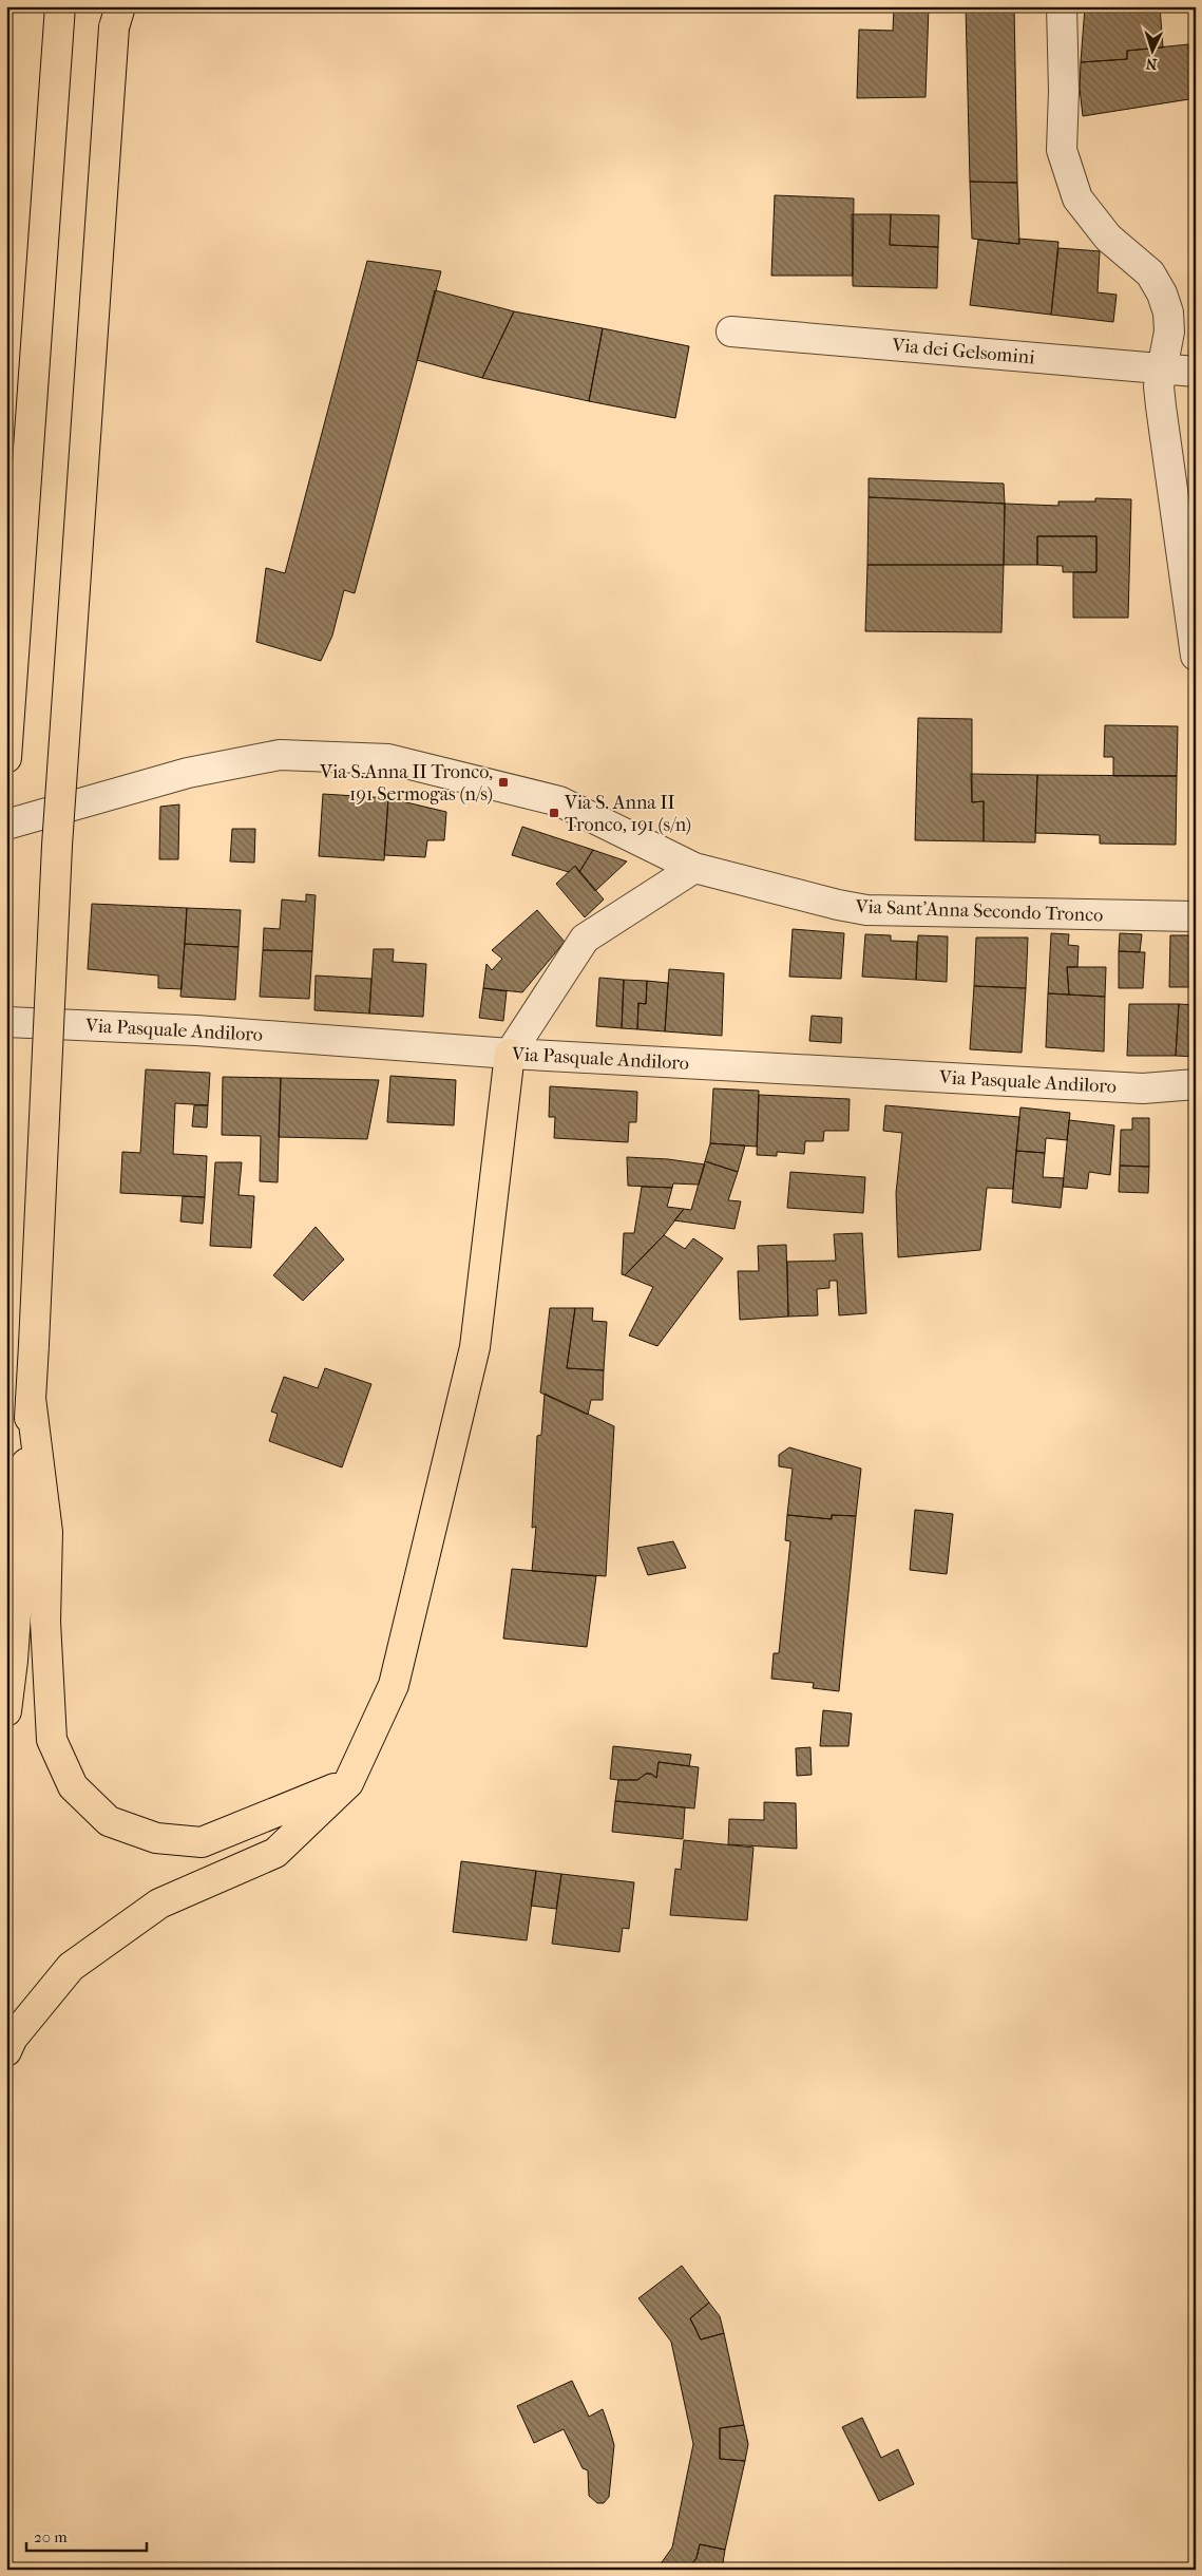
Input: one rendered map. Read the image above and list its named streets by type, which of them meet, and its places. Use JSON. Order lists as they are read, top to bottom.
{
  "streets": {
    "street": ["Via dei Gelsomini", "Via Sant'Anna Secondo Tronco", "Via Pasquale Andiloro"]
  },
  "places": {
    "transit": ["Via S.Anna II Tronco, 191 Sermogas (n/s)", "Via S. Anna II Tronco, 191 (s/n)"]
  },
  "scale_bar": "20 m",
  "north": "bottom"
}
